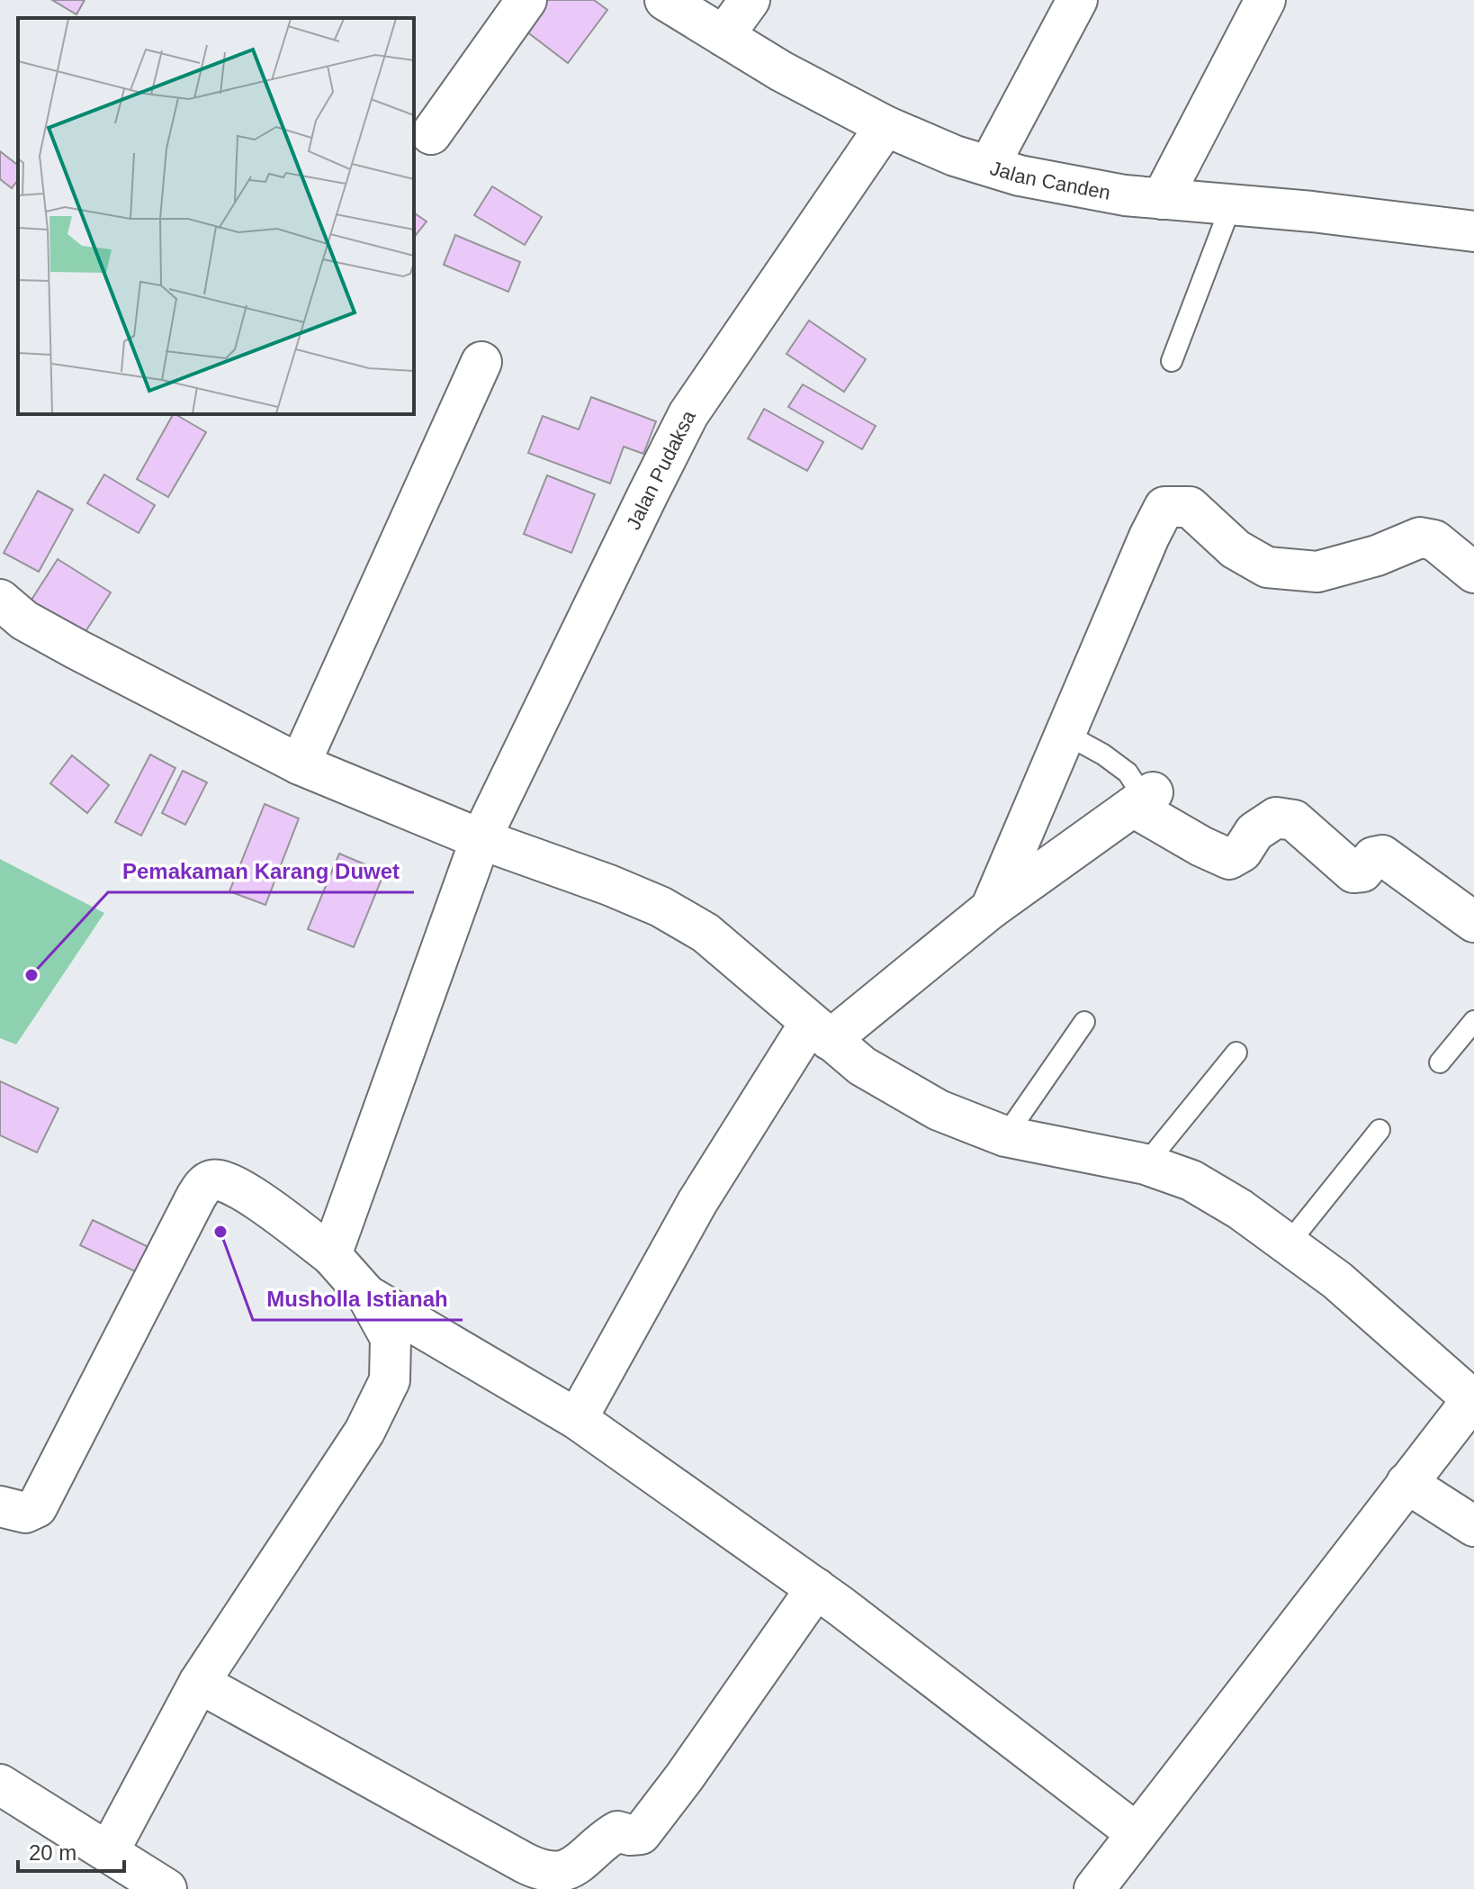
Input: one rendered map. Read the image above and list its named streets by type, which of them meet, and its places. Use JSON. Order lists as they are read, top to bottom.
{
  "streets": {
    "street": ["Jalan Canden", "Jalan Pudaksa"]
  },
  "crossings": [
    ["Jalan Canden", "Jalan Pudaksa"]
  ],
  "places": ["Pemakaman Karang Duwet", "Musholla Istianah"],
  "scale_bar": "20 m"
}
